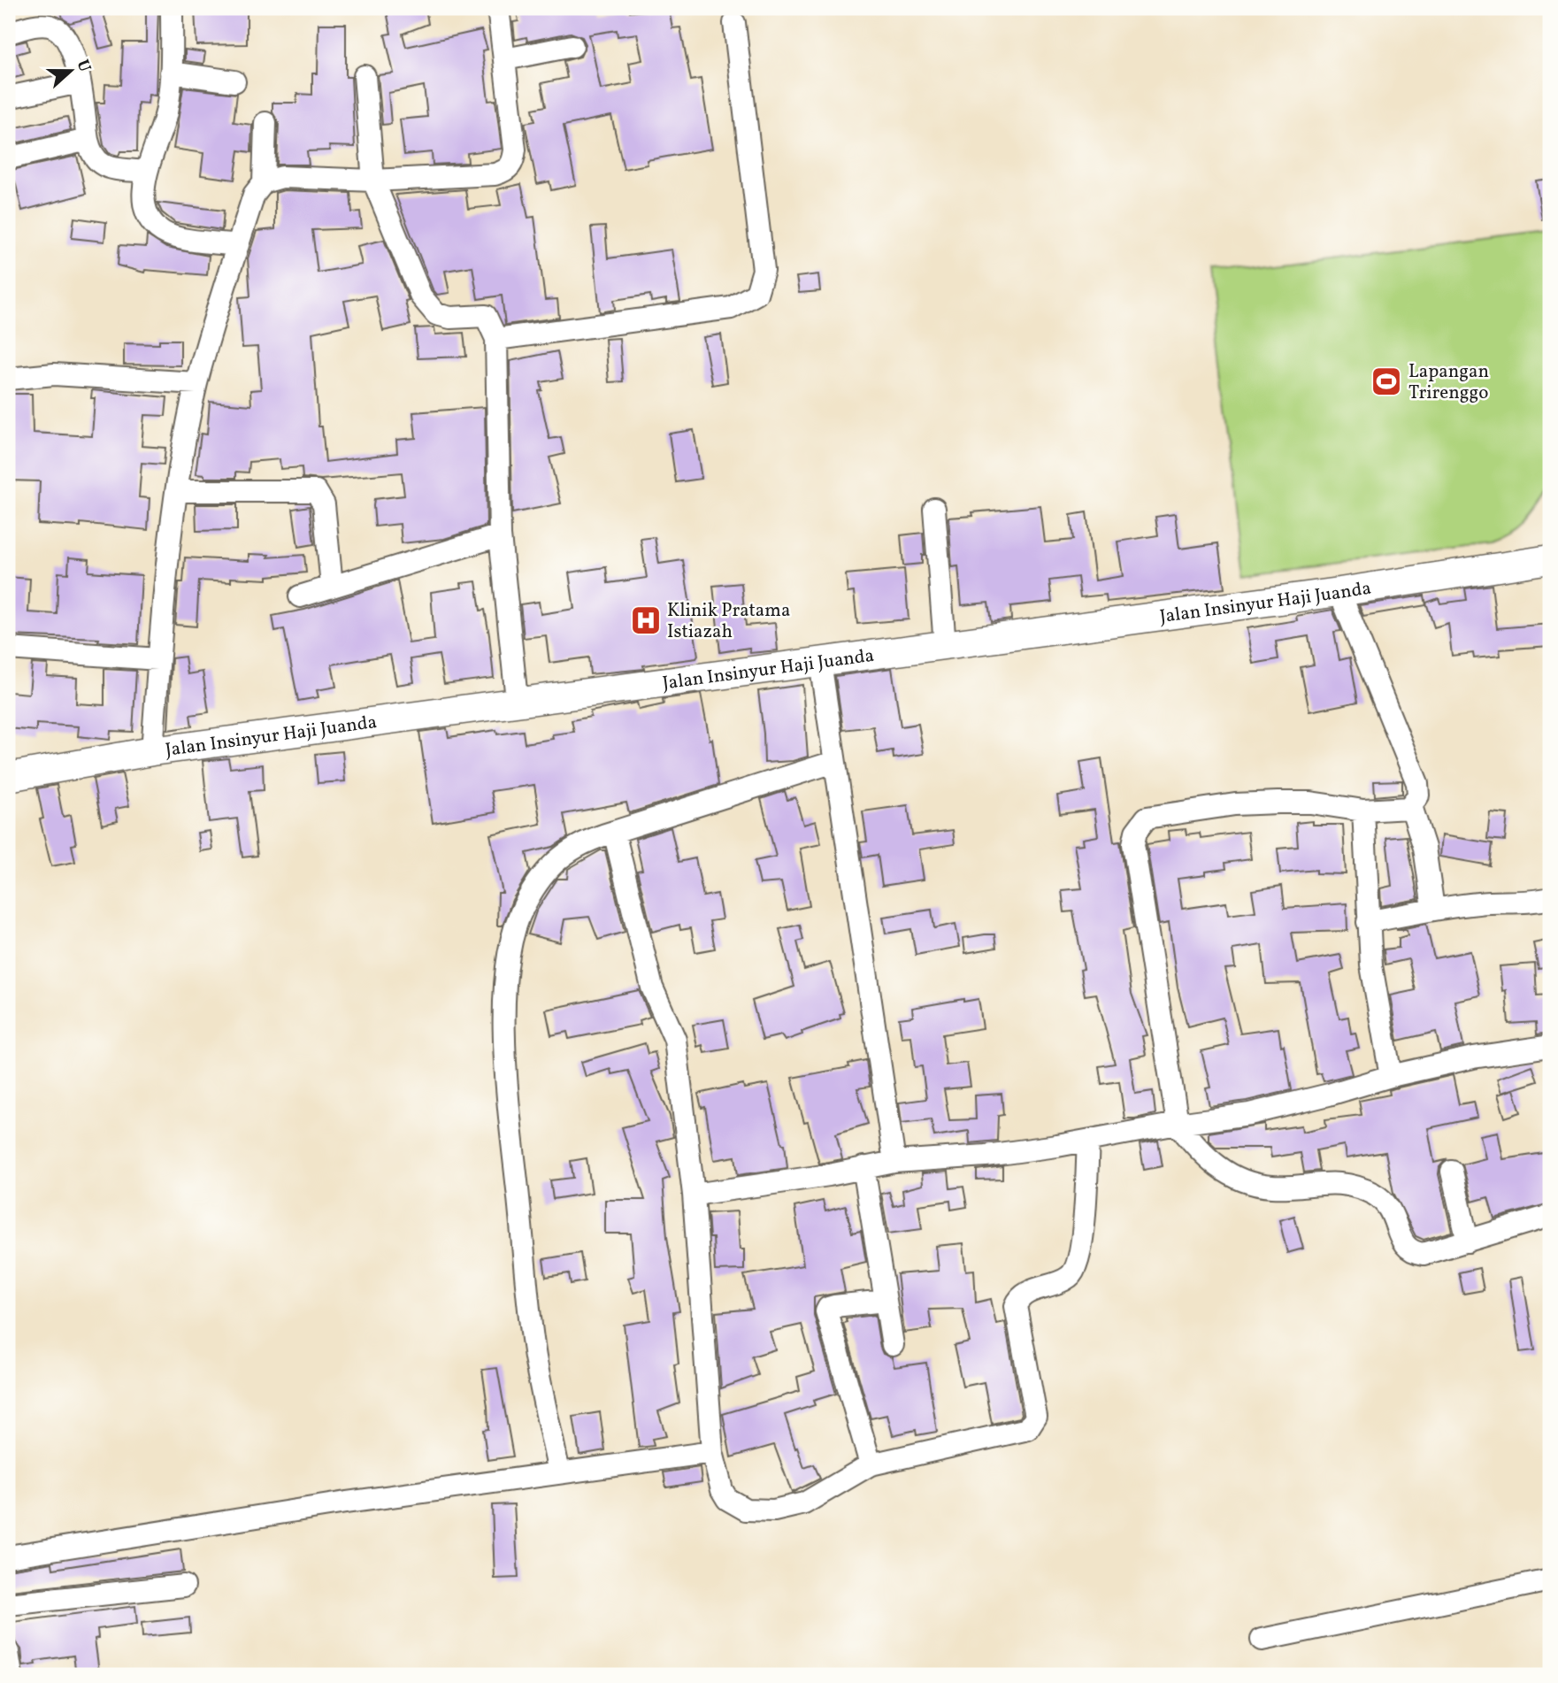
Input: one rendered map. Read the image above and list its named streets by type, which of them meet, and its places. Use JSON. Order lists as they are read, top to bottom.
{
  "streets": {
    "main road": ["Jalan Insinyur Haji Juanda"]
  },
  "places": {
    "sports": ["Lapangan Trirenggo"],
    "hospital": ["Klinik Pratama Istiazah"]
  },
  "north": "right"
}
